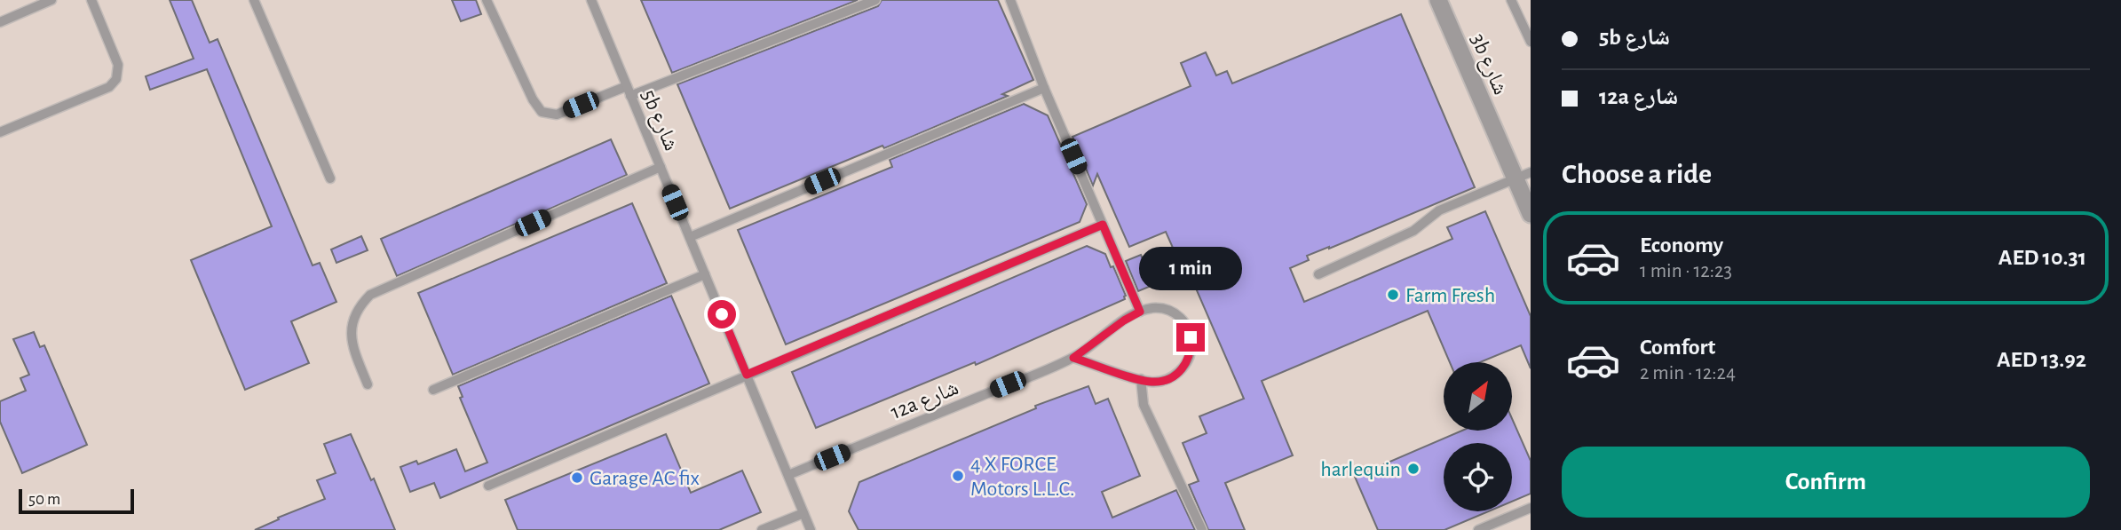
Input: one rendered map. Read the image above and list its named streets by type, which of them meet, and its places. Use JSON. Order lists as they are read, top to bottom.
{
  "streets": {
    "street": ["3b شارع"],
    "lane": ["5b شارع", "12a شارع"]
  },
  "crossings": [
    ["5b شارع", "12a شارع"]
  ],
  "places": [
    "Farm Fresh",
    "harlequin",
    "4 X FORCE Motors L.L.C.",
    "Garage AC fix"
  ],
  "scale_bar": "50 m",
  "north": "top right",
  "page": {
    "banner": ["5b شارع", "12a شارع"],
    "heading": "Choose a ride",
    "list": [
      {
        "name": "Economy",
        "note": "1 min · 12:23",
        "value": "AED 10.31"
      },
      {
        "name": "Comfort",
        "note": "2 min · 12:24",
        "value": "AED 13.92"
      }
    ],
    "bubble": "1 min",
    "buttons": "Confirm",
    "scale": "50 m"
  }
}
